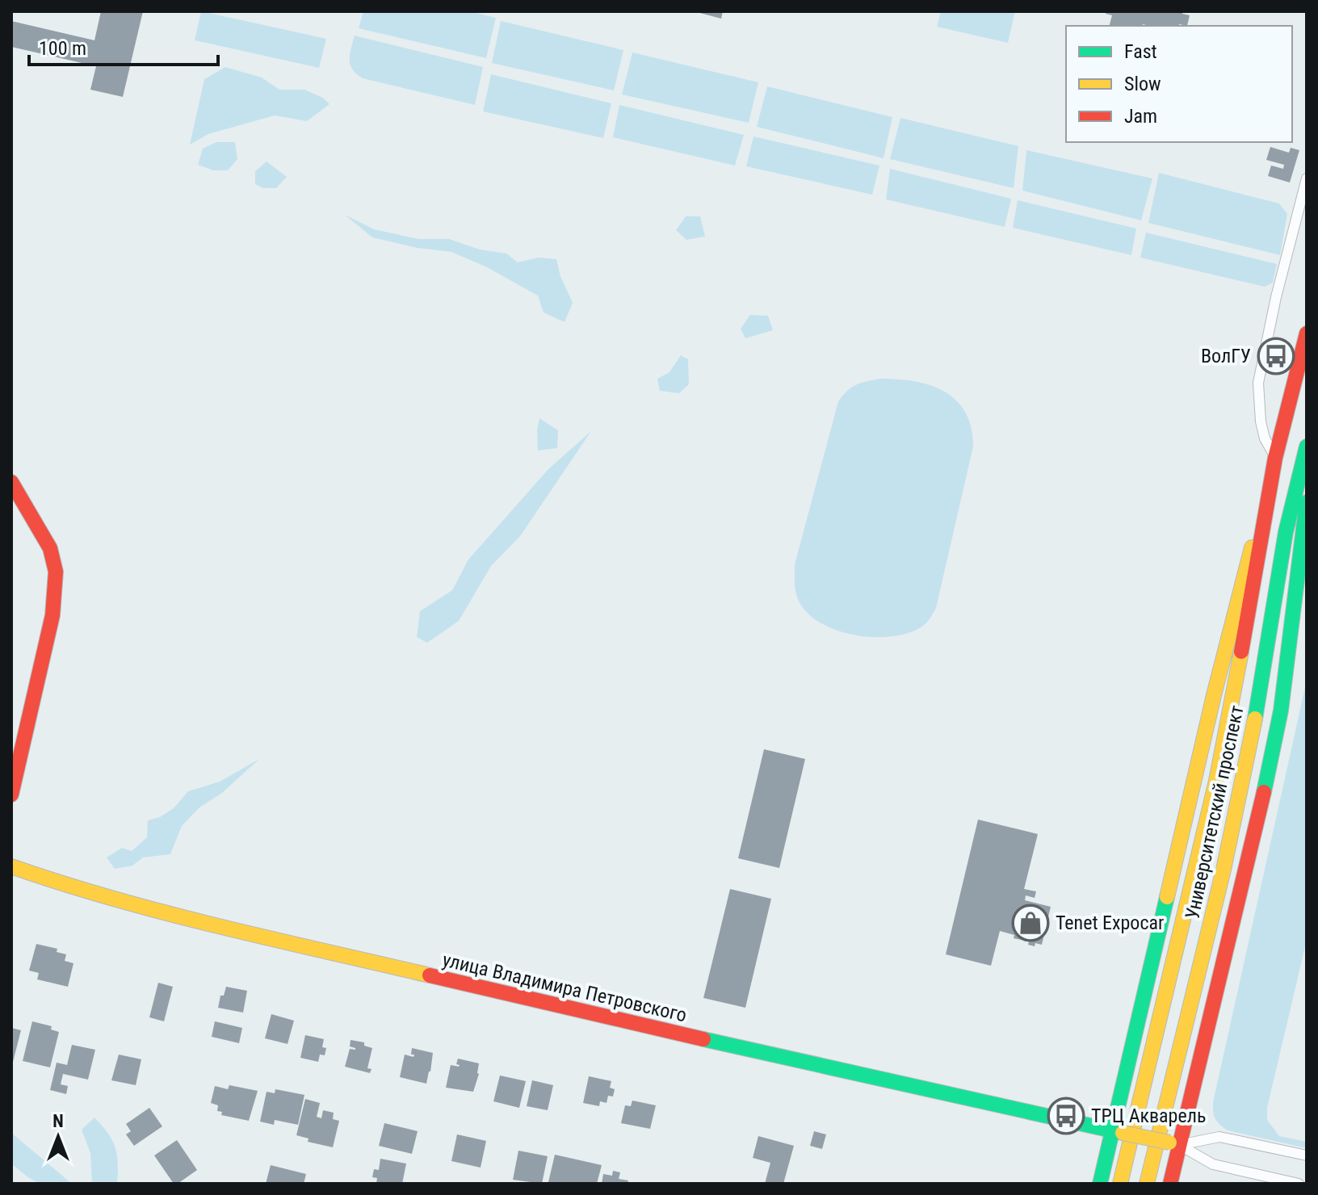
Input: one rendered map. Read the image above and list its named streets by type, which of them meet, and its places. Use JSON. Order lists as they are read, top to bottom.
{
  "streets": {
    "main road": ["Университетский проспект", "улица Владимира Петровского"]
  },
  "crossings": [
    ["Университетский проспект", "улица Владимира Петровского"]
  ],
  "places": {
    "bus stop": ["ВолГУ", "ТРЦ Акварель"],
    "shop": ["Tenet Expocar"]
  },
  "legend": ["Fast", "Slow", "Jam"],
  "scale_bar": "100 m",
  "north": "top"
}
